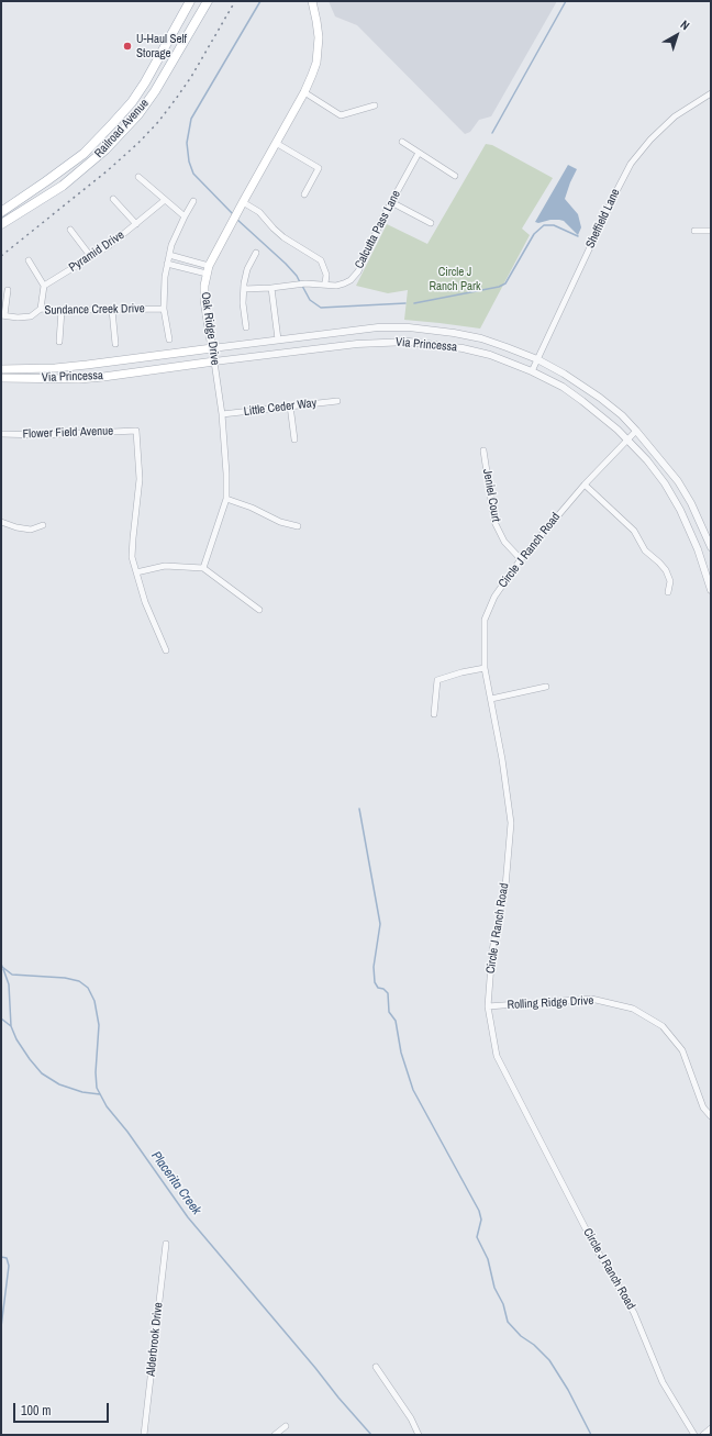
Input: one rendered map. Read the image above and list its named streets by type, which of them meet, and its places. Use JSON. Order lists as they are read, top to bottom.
{
  "streets": {
    "main road": ["Railroad Avenue", "Oak Ridge Drive", "Via Princessa"],
    "street": [
      "Sheffield Lane",
      "Calcutta Pass Lane",
      "Pyramid Drive",
      "Sundance Creek Drive",
      "Little Ceder Way",
      "Flower Field Avenue",
      "Jeniel Court",
      "Circle J Ranch Road",
      "Rolling Ridge Drive",
      "Alderbrook Drive"
    ]
  },
  "crossings": [
    ["Sheffield Lane", "Via Princessa"],
    ["Oak Ridge Drive", "Via Princessa"],
    ["Oak Ridge Drive", "Little Ceder Way"],
    ["Via Princessa", "Circle J Ranch Road"],
    ["Jeniel Court", "Circle J Ranch Road"],
    ["Circle J Ranch Road", "Rolling Ridge Drive"]
  ],
  "water": ["Placerita Creek"],
  "parks": ["Circle J Ranch Park"],
  "places": ["U-Haul Self Storage"],
  "scale_bar": "100 m",
  "north": "top right"
}
